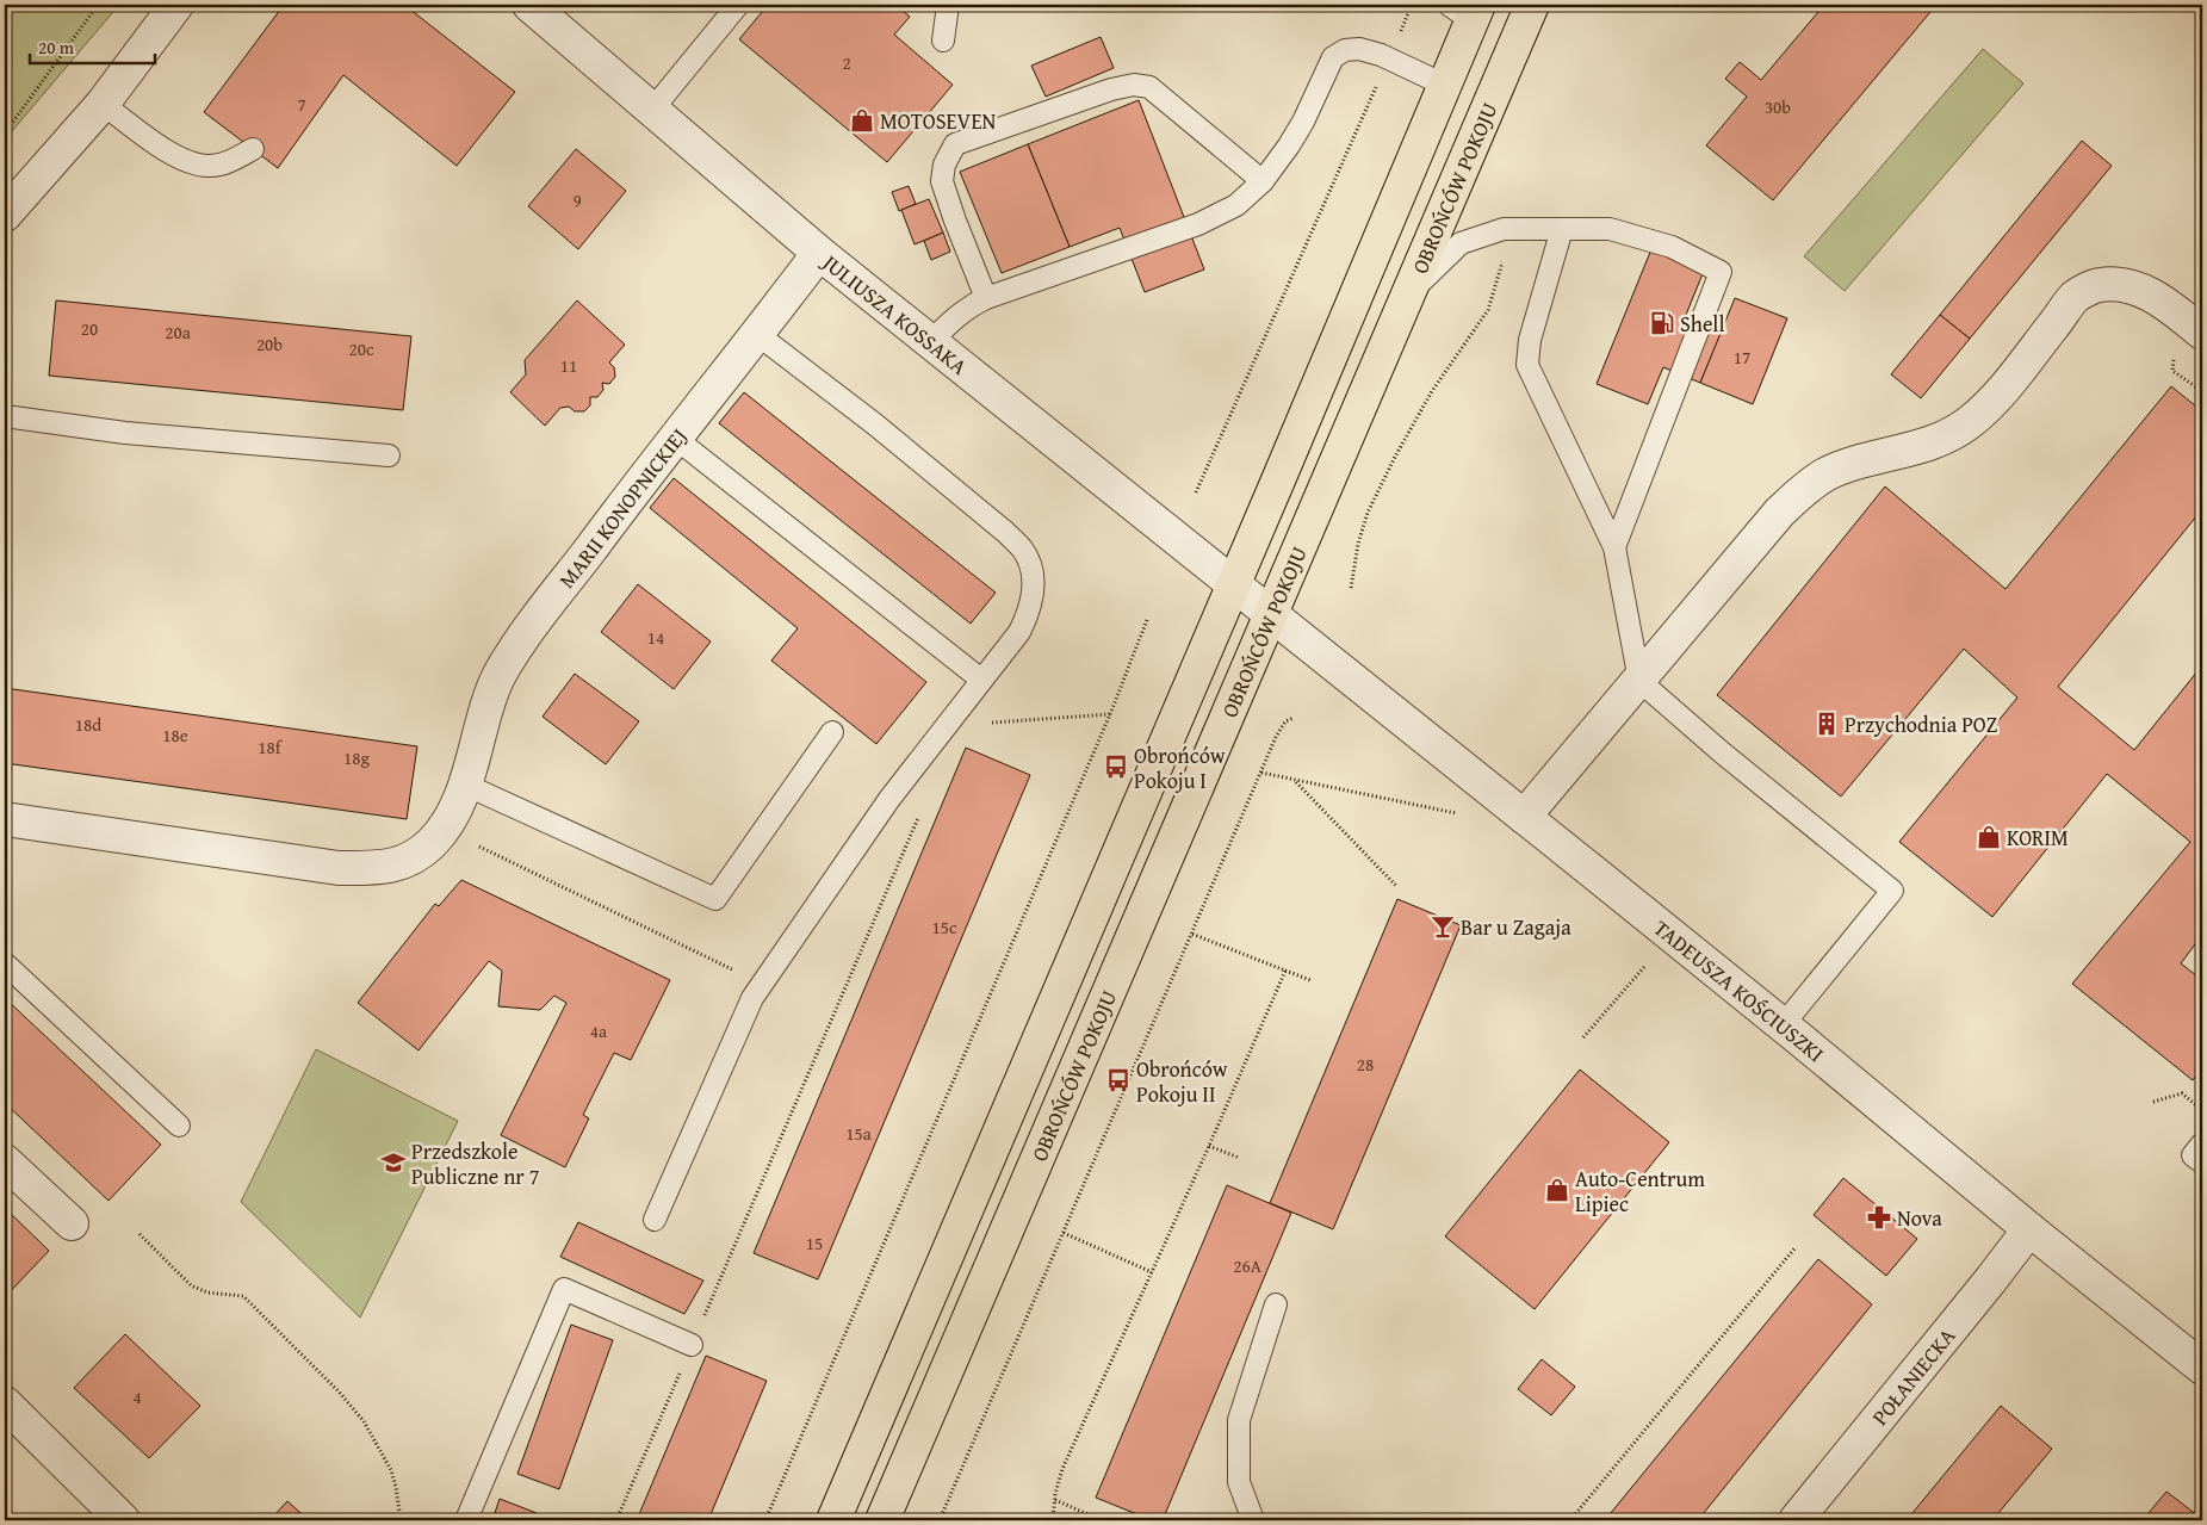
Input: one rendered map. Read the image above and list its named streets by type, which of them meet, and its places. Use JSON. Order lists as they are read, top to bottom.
{
  "streets": {
    "main road": ["OBROŃCÓW POKOJU"],
    "street": [
      "JULIUSZA KOSSAKA",
      "MARII KONOPNICKIEJ",
      "TADEUSZA KOŚCIUSZKI",
      "POŁANIECKA"
    ]
  },
  "crossings": [
    ["OBROŃCÓW POKOJU", "JULIUSZA KOSSAKA"],
    ["OBROŃCÓW POKOJU", "TADEUSZA KOŚCIUSZKI"],
    ["JULIUSZA KOSSAKA", "MARII KONOPNICKIEJ"],
    ["JULIUSZA KOSSAKA", "TADEUSZA KOŚCIUSZKI"],
    ["TADEUSZA KOŚCIUSZKI", "POŁANIECKA"]
  ],
  "places": {
    "shop": ["MOTOSEVEN", "KORIM", "Auto-Centrum Lipiec"],
    "fuel station": ["Shell"],
    "building": ["Przychodnia POZ"],
    "bus stop": ["Obrońców Pokoju I", "Obrońców Pokoju II"],
    "bar": ["Bar u Zagaja"],
    "school or university": ["Przedszkole Publiczne nr 7"],
    "pharmacy": ["Nova"]
  },
  "house_numbers": [
    "2",
    "7",
    "30b",
    "9",
    "20",
    "20a",
    "20b",
    "20c",
    "17",
    "11",
    "14",
    "18d",
    "18e",
    "18f",
    "18g",
    "15c",
    "4a",
    "28",
    "15a",
    "15",
    "26A",
    "4"
  ],
  "scale_bar": "20 m"
}
